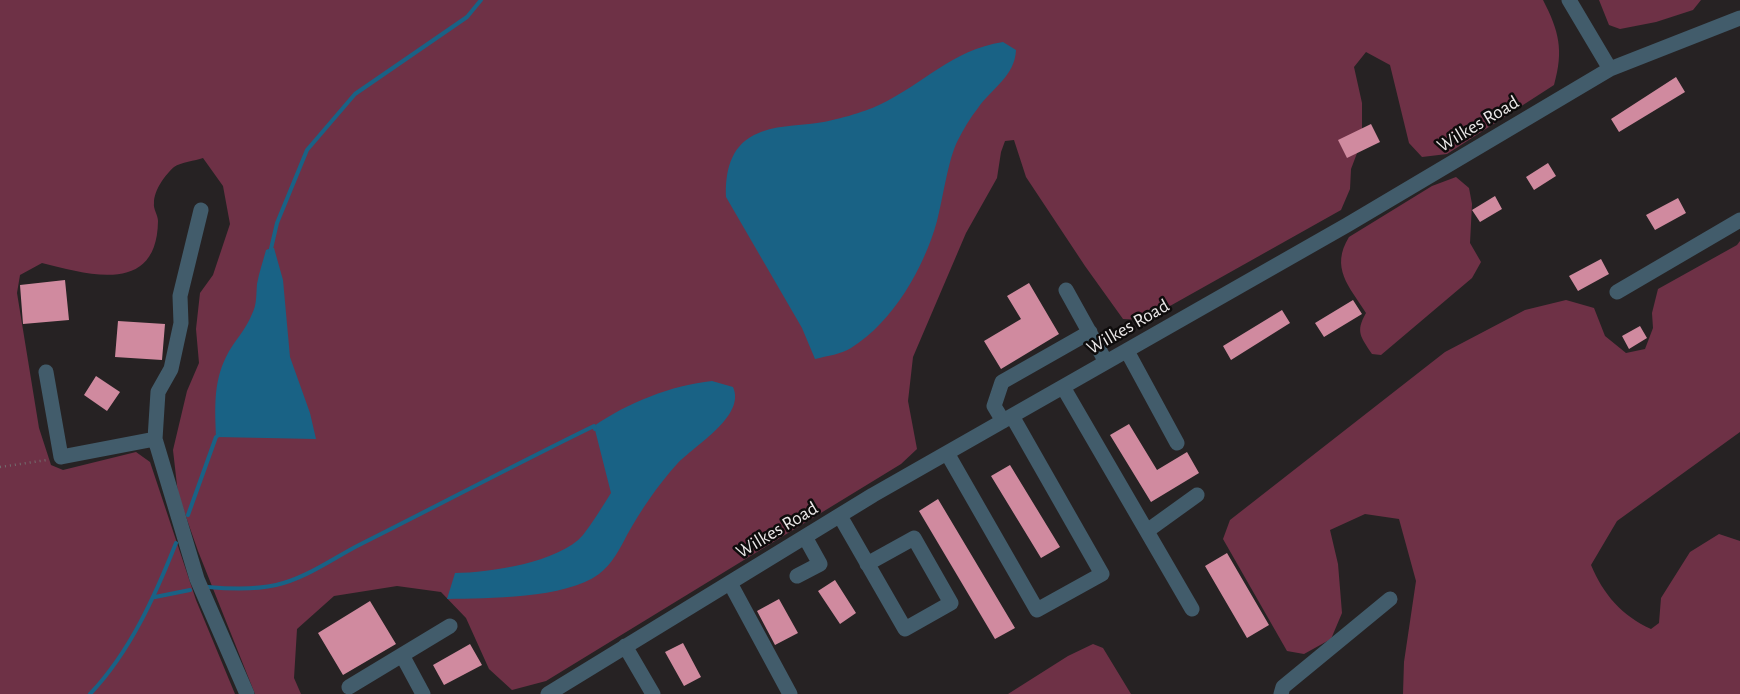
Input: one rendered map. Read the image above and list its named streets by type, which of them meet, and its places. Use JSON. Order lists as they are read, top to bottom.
{
  "streets": {
    "street": ["Wilkes Road"]
  }
}
